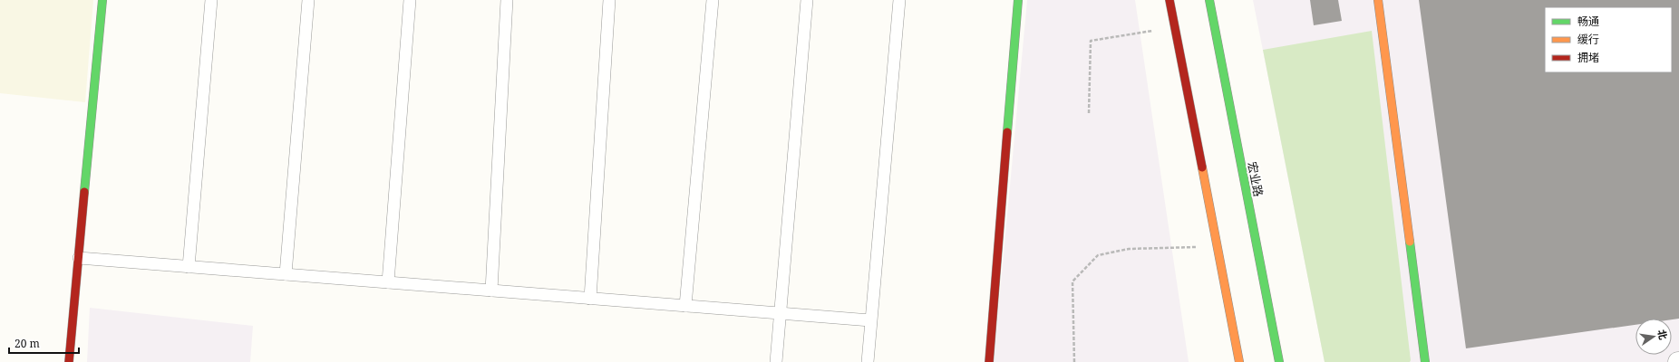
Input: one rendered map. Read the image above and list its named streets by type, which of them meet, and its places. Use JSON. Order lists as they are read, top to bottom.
{
  "streets": {
    "street": ["宏业路"]
  },
  "legend": ["畅通", "缓行", "拥堵"],
  "scale_bar": "20 m",
  "north": "right"
}
